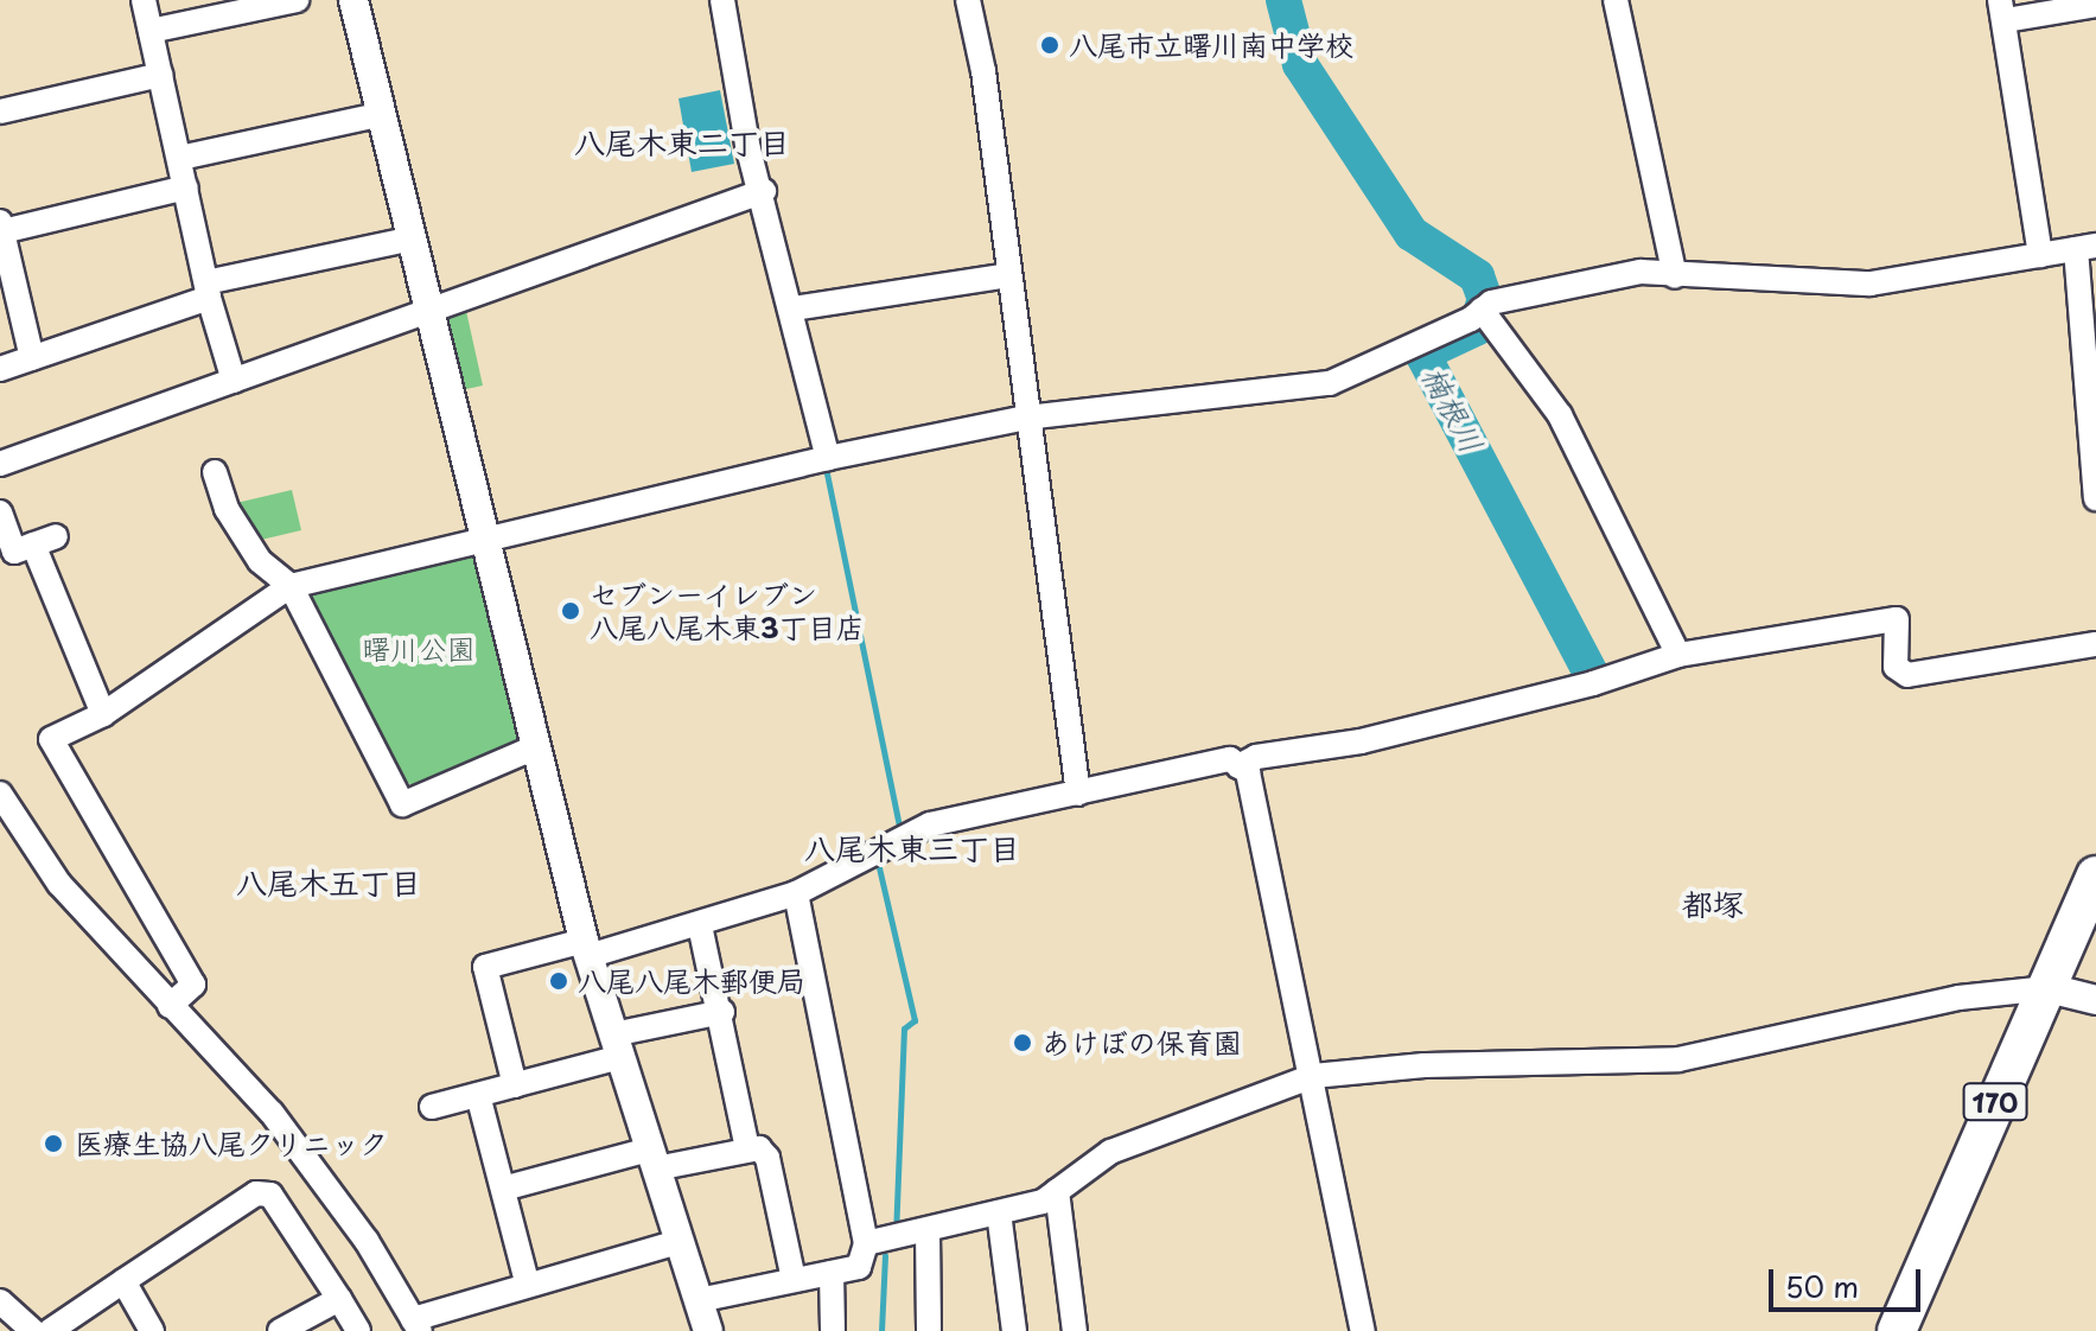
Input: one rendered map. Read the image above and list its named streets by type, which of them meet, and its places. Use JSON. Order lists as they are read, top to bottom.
{
  "streets": {
    "highway": ["170"]
  },
  "districts": [
    "八尾木東二丁目",
    "八尾木東三丁目",
    "八尾木五丁目",
    "都塚"
  ],
  "water": ["楠根川"],
  "parks": ["曙川公園"],
  "places": [
    "八尾市立曙川南中学校",
    "セブンーイレブン 八尾八尾木東3丁目店",
    "八尾八尾木郵便局",
    "あけぼの保育園",
    "医療生協八尾クリニック"
  ],
  "scale_bar": "50 m"
}
